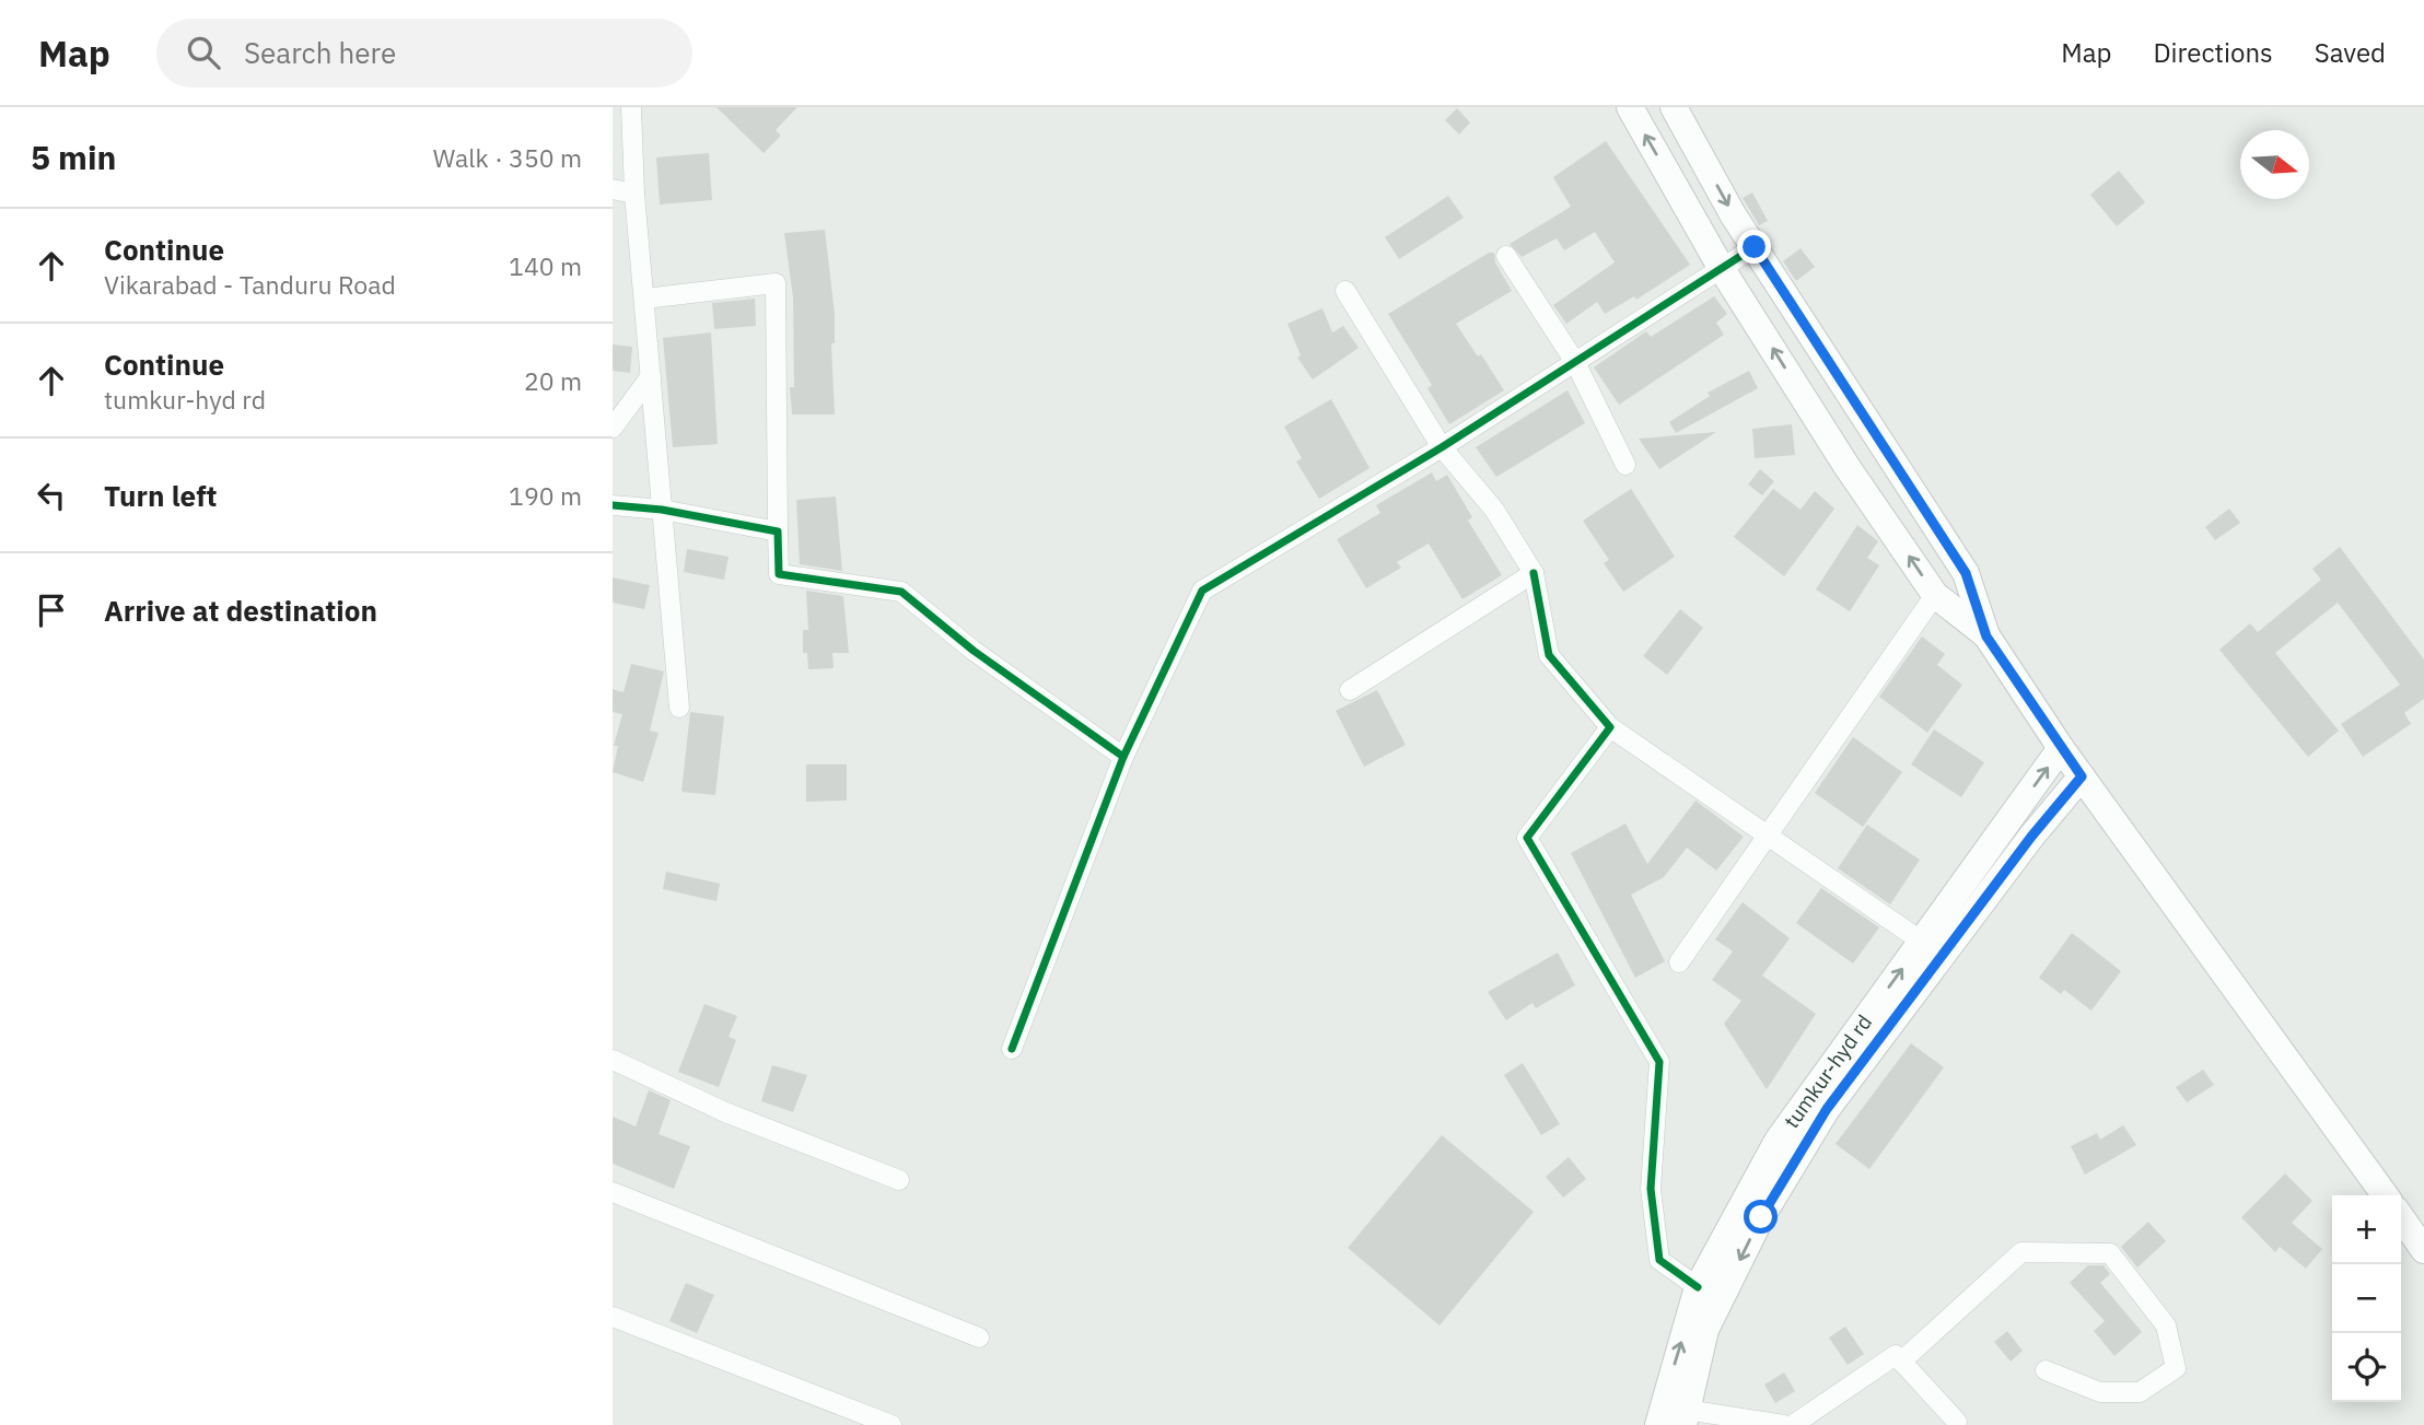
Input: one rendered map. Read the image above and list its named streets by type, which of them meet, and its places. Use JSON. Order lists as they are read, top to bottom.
{
  "streets": {
    "main road": ["tumkur-hyd rd"]
  },
  "north": "right",
  "page": {
    "header": "Map",
    "search": "Search here",
    "nav": ["Map", "Directions", "Saved"],
    "heading": ["5 min", "Walk · 350 m"],
    "list": [
      ["Continue", "Vikarabad - Tanduru Road", "140 m"],
      ["Continue", "tumkur-hyd rd", "20 m"],
      ["Turn left", "190 m"],
      "Arrive at destination"
    ],
    "map_buttons": ["+", "−"]
  }
}
